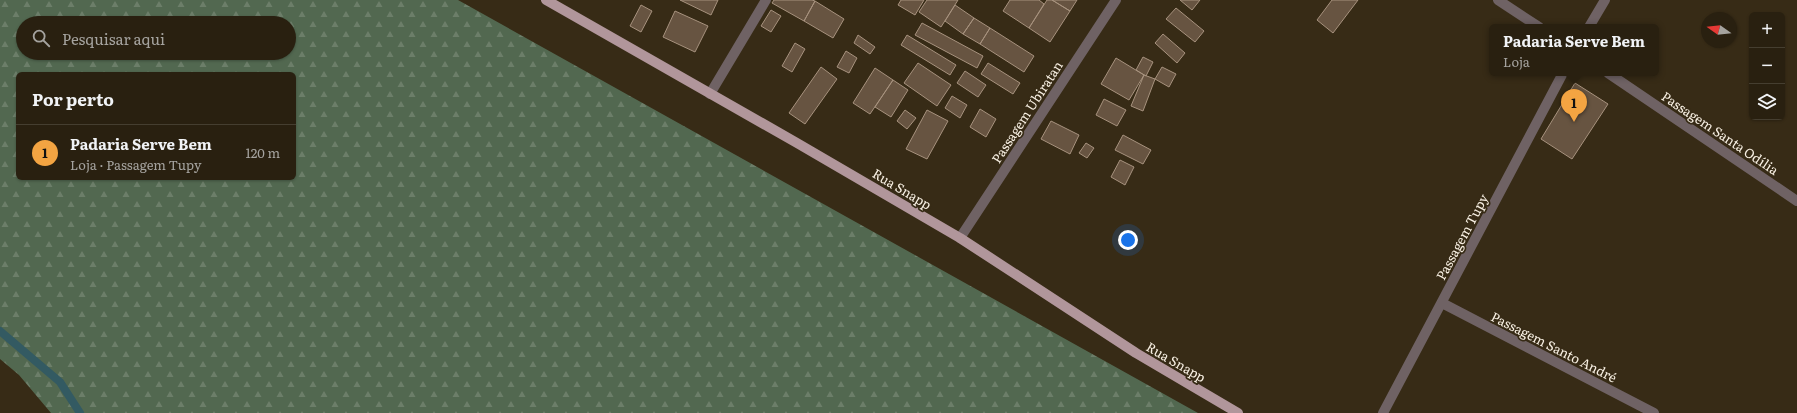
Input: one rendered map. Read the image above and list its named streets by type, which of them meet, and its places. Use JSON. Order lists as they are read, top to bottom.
{
  "streets": {
    "main road": ["Rua Snapp"],
    "street": [
      "Passagem Ubiratan",
      "Passagem Santa Odília",
      "Passagem Tupy",
      "Passagem Santo André"
    ]
  },
  "crossings": [
    ["Passagem Ubiratan", "Rua Snapp"],
    ["Passagem Tupy", "Passagem Santo André"]
  ],
  "north": "left",
  "page": {
    "map_buttons": ["+", "−"],
    "search": "Pesquisar aqui",
    "popup": ["Padaria Serve Bem", "Loja"],
    "heading": "Por perto",
    "pins": "1",
    "list": [
      {
        "mark": "1",
        "name": "Padaria Serve Bem",
        "note": "Loja · Passagem Tupy",
        "value": "120 m"
      }
    ]
  }
}
